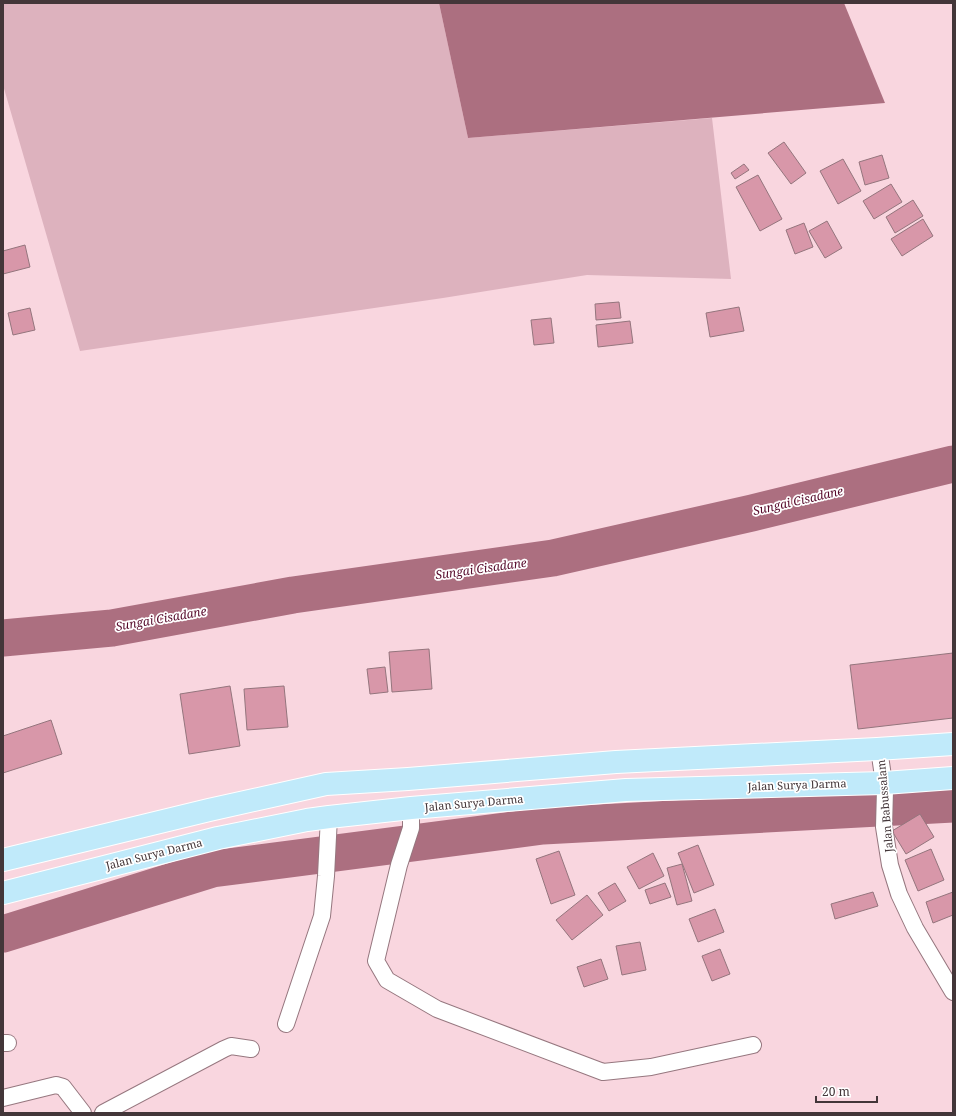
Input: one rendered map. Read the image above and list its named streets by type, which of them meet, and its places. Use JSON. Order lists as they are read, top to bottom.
{
  "streets": {
    "main road": ["Jalan Surya Darma"],
    "street": ["Jalan Babussalam"]
  },
  "crossings": [
    ["Jalan Surya Darma", "Jalan Babussalam"]
  ],
  "water": ["Sungai Cisadane"],
  "scale_bar": "20 m"
}
